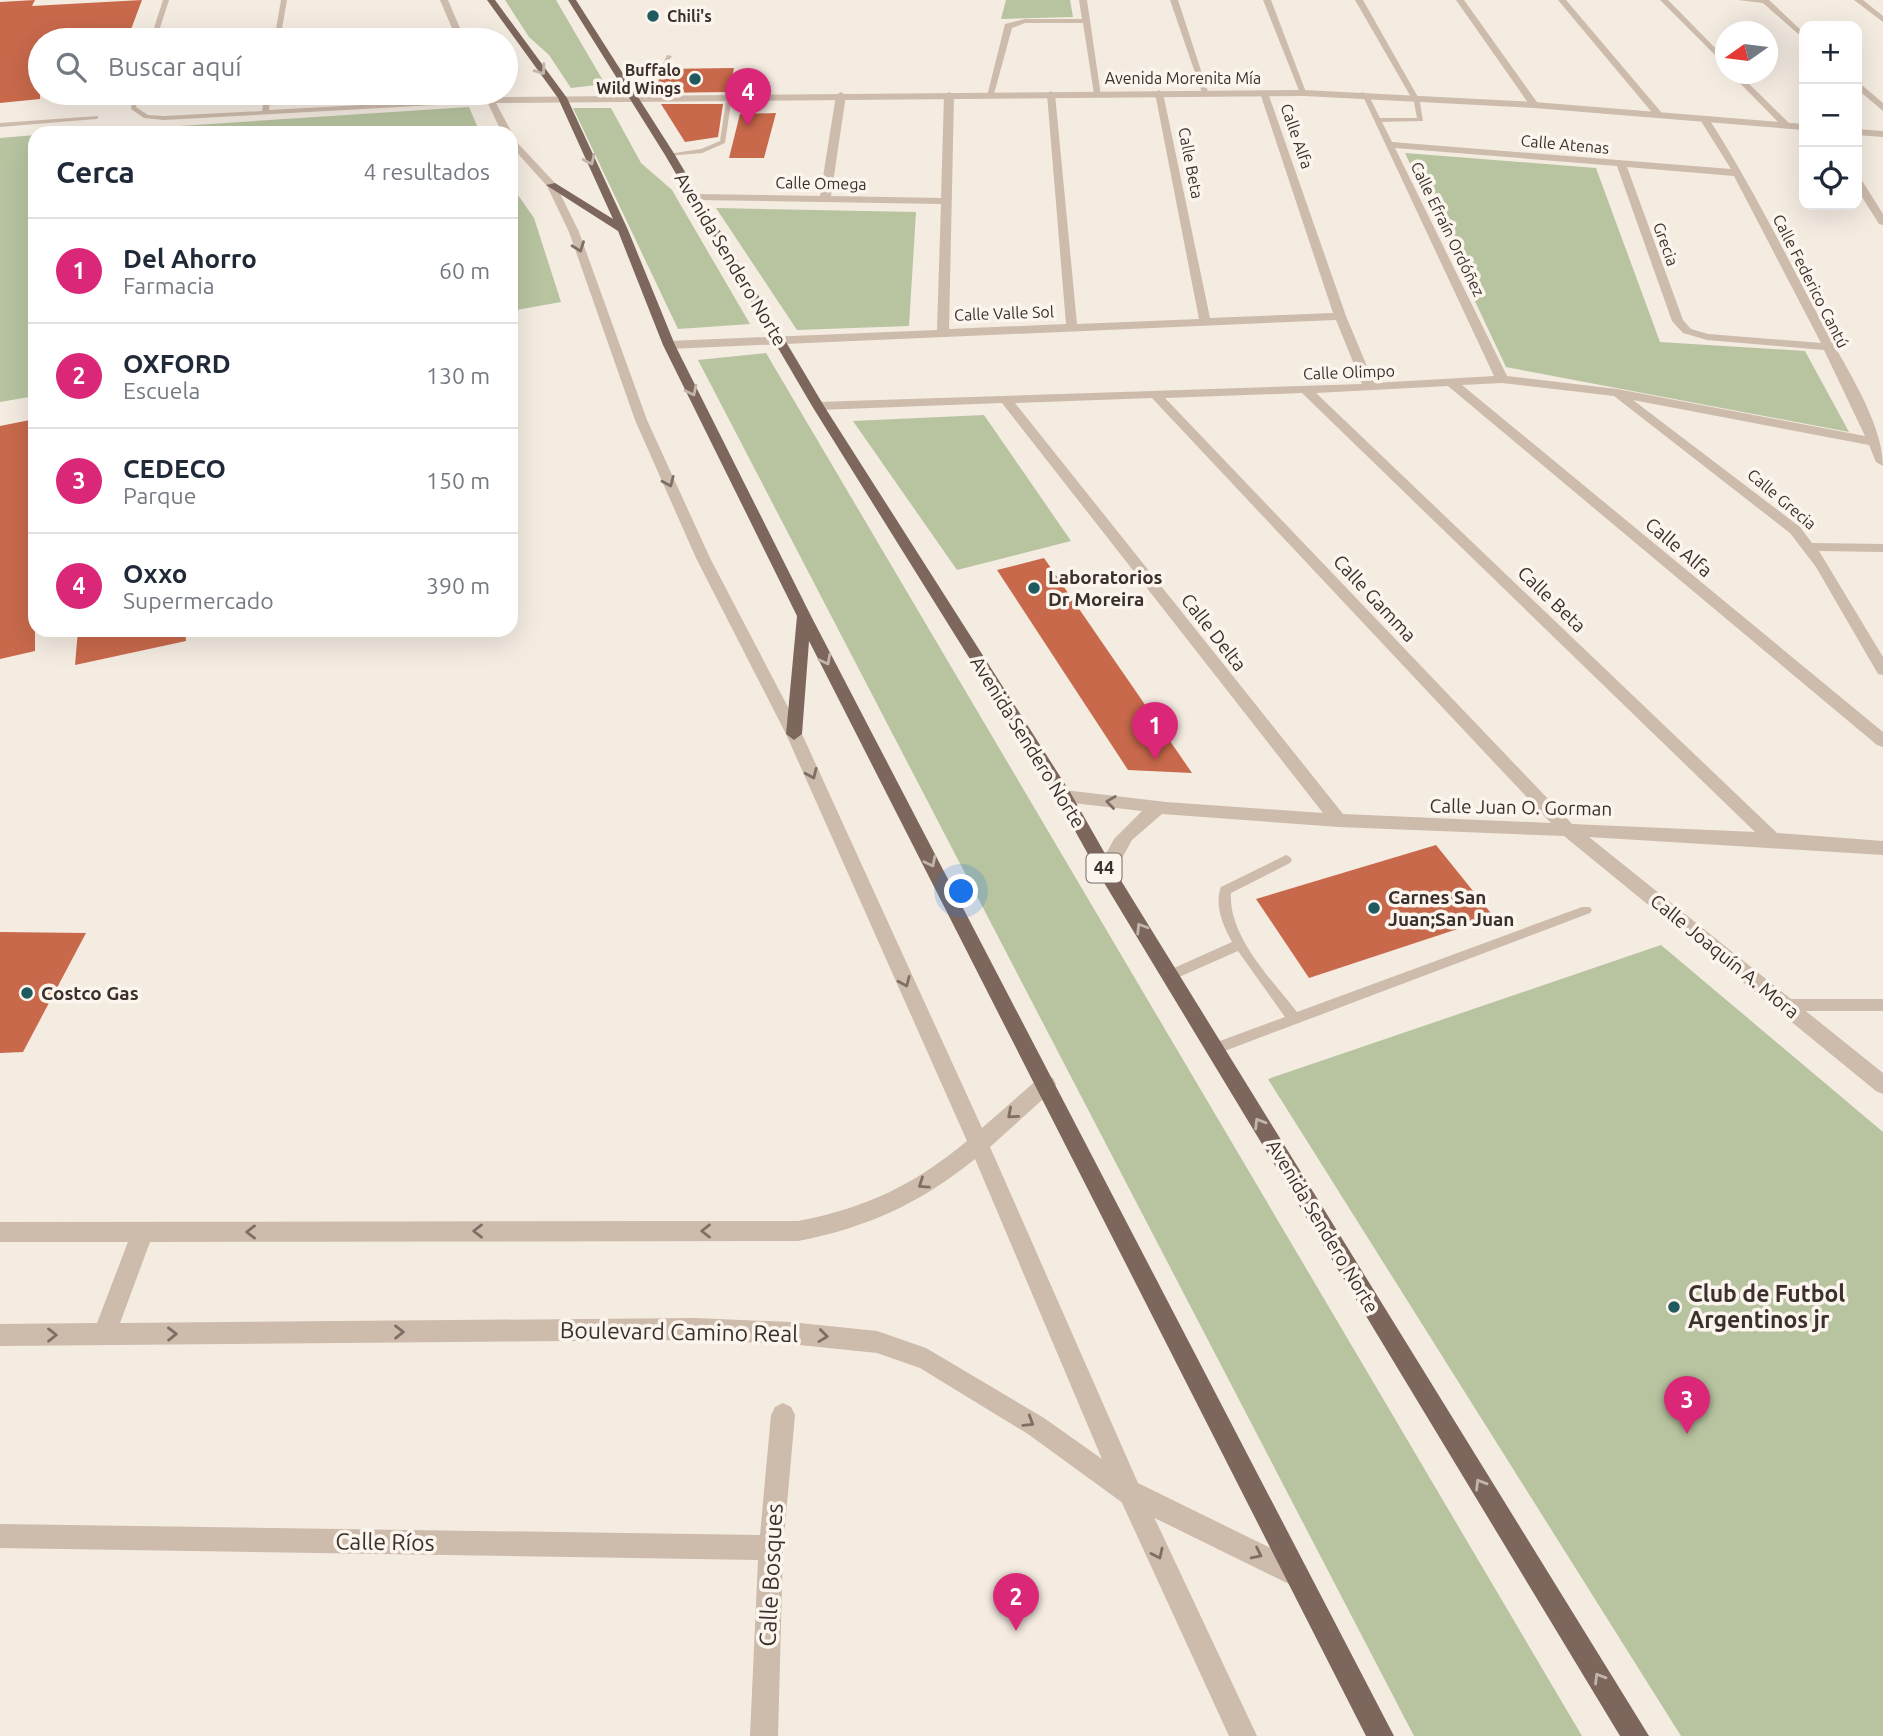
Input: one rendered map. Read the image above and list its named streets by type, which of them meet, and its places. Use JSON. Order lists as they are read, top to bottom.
{
  "streets": {
    "main road": ["Avenida Sendero Norte", "44"],
    "street": [
      "Avenida Morenita Mía",
      "Calle Alfa",
      "Calle Atenas",
      "Calle Beta",
      "Calle Omega",
      "Calle Efraín Ordóñez",
      "Grecia",
      "Calle Federico Cantú",
      "Calle Valle Sol",
      "Calle Olimpo",
      "Calle Grecia",
      "Calle Gamma",
      "Calle Delta",
      "Calle Juan O. Gorman",
      "Calle Joaquín A. Mora",
      "Boulevard Camino Real",
      "Calle Ríos",
      "Calle Bosques"
    ]
  },
  "crossings": [
    ["Avenida Morenita Mía", "Calle Alfa"],
    ["Avenida Morenita Mía", "Calle Beta"],
    ["Avenida Morenita Mía", "Calle Efraín Ordóñez"],
    ["Avenida Morenita Mía", "Avenida Sendero Norte"],
    ["Avenida Morenita Mía", "Calle Federico Cantú"],
    ["Calle Alfa", "Calle Valle Sol"],
    ["Calle Alfa", "Calle Olimpo"],
    ["Calle Atenas", "Calle Efraín Ordóñez"],
    ["Calle Atenas", "Grecia"],
    ["Calle Atenas", "Calle Federico Cantú"],
    ["Calle Beta", "Calle Valle Sol"],
    ["Calle Beta", "Calle Olimpo"],
    ["Calle Beta", "Calle Juan O. Gorman"],
    ["Calle Omega", "Avenida Sendero Norte"],
    ["Calle Efraín Ordóñez", "Calle Olimpo"],
    ["Grecia", "Calle Federico Cantú"],
    ["Avenida Sendero Norte", "Calle Valle Sol"],
    ["Avenida Sendero Norte", "Calle Olimpo"],
    ["Avenida Sendero Norte", "Calle Juan O. Gorman"],
    ["Calle Federico Cantú", "Calle Olimpo"],
    ["Calle Olimpo", "Calle Grecia"],
    ["Calle Olimpo", "Calle Gamma"],
    ["Calle Olimpo", "Calle Delta"],
    ["Calle Gamma", "Calle Juan O. Gorman"],
    ["Calle Gamma", "Calle Joaquín A. Mora"],
    ["Calle Delta", "Calle Juan O. Gorman"],
    ["Calle Juan O. Gorman", "Calle Joaquín A. Mora"],
    ["Calle Ríos", "Calle Bosques"]
  ],
  "one_way": ["Avenida Sendero Norte"],
  "places": [
    "Chili's",
    "Buffalo Wild Wings",
    "Laboratorios Dr Moreira",
    "Carnes San Juan;San Juan",
    "Costco Gas",
    "Club de Futbol Argentinos jr"
  ],
  "north": "left",
  "page": {
    "map_buttons": ["+", "−"],
    "search": "Buscar aquí",
    "pins": [
      "4",
      "1",
      "3",
      "2"
    ],
    "heading": ["Cerca", "4 resultados"],
    "list": [
      {
        "mark": "1",
        "name": "Del Ahorro",
        "note": "Farmacia",
        "value": "60 m"
      },
      {
        "mark": "2",
        "name": "OXFORD",
        "note": "Escuela",
        "value": "130 m"
      },
      {
        "mark": "3",
        "name": "CEDECO",
        "note": "Parque",
        "value": "150 m"
      },
      {
        "mark": "4",
        "name": "Oxxo",
        "note": "Supermercado",
        "value": "390 m"
      }
    ]
  }
}
